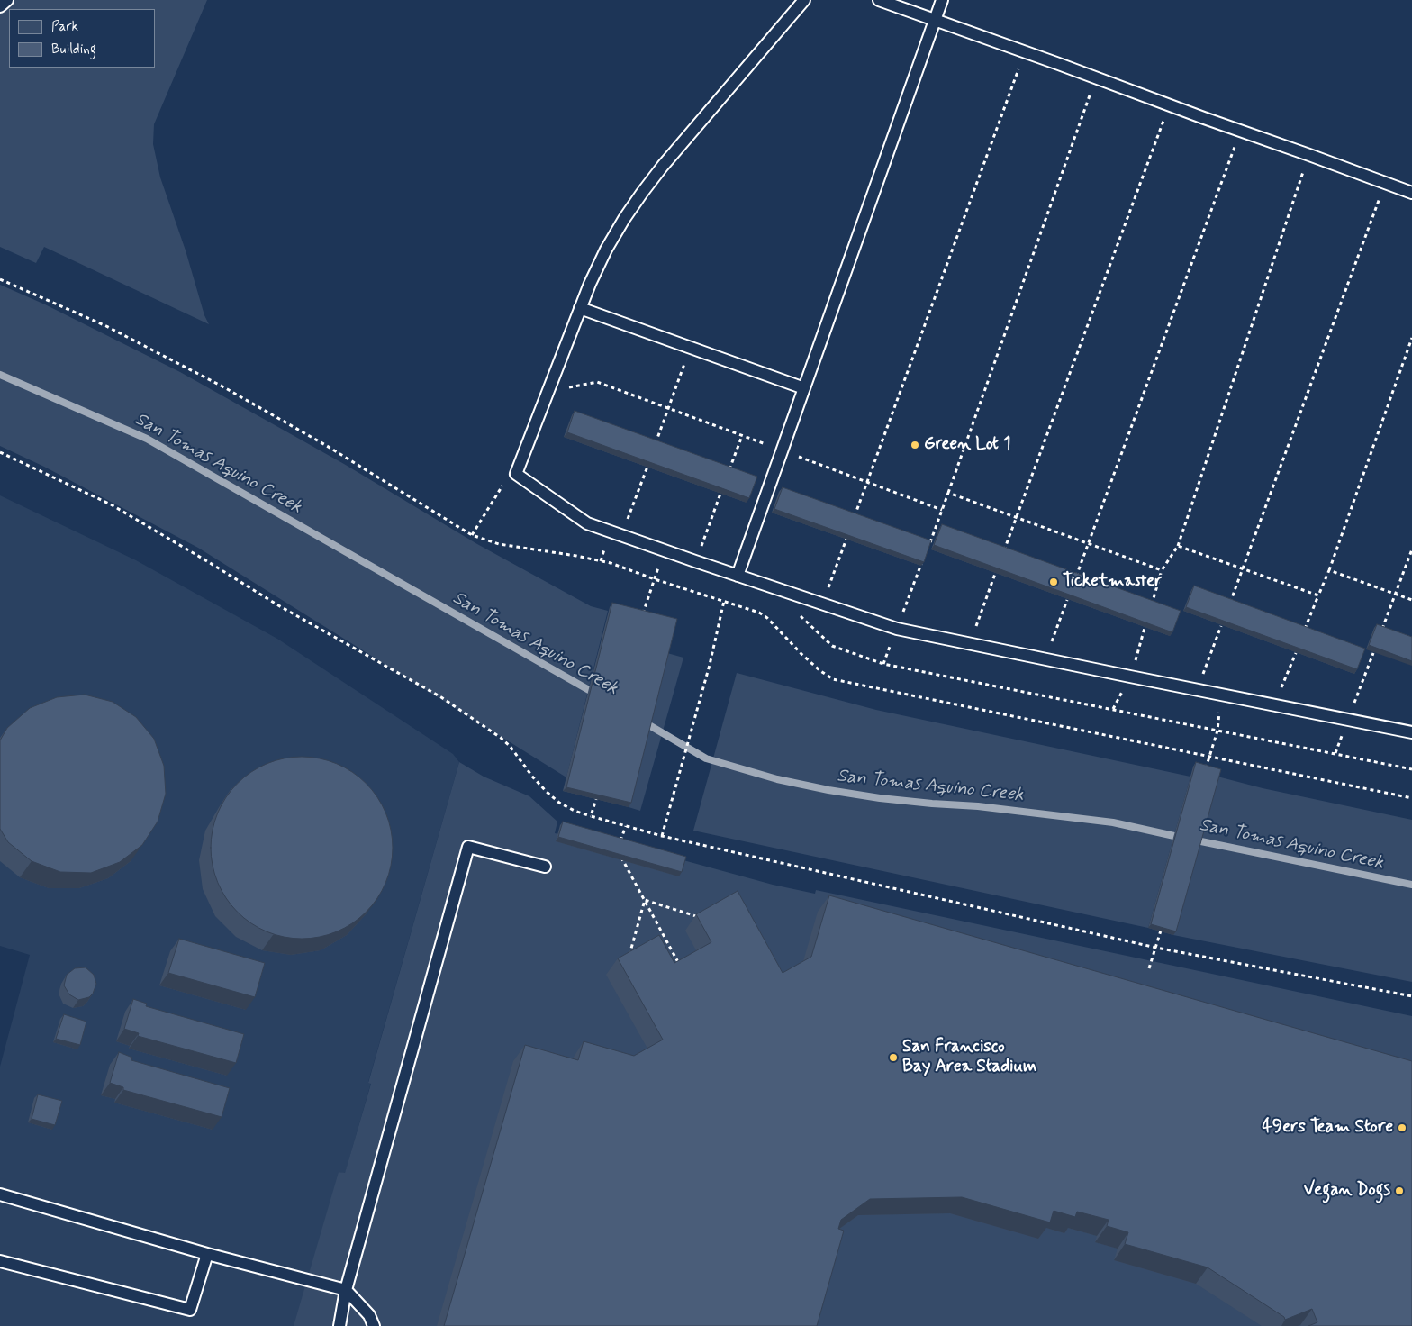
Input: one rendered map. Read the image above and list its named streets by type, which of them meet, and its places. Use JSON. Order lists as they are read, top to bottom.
{
  "water": ["San Tomas Aquino Creek"],
  "places": [
    "Green Lot 1",
    "Ticketmaster",
    "San Francisco Bay Area Stadium",
    "49ers Team Store",
    "Vegan Dogs"
  ],
  "legend": ["Park", "Building"]
}
